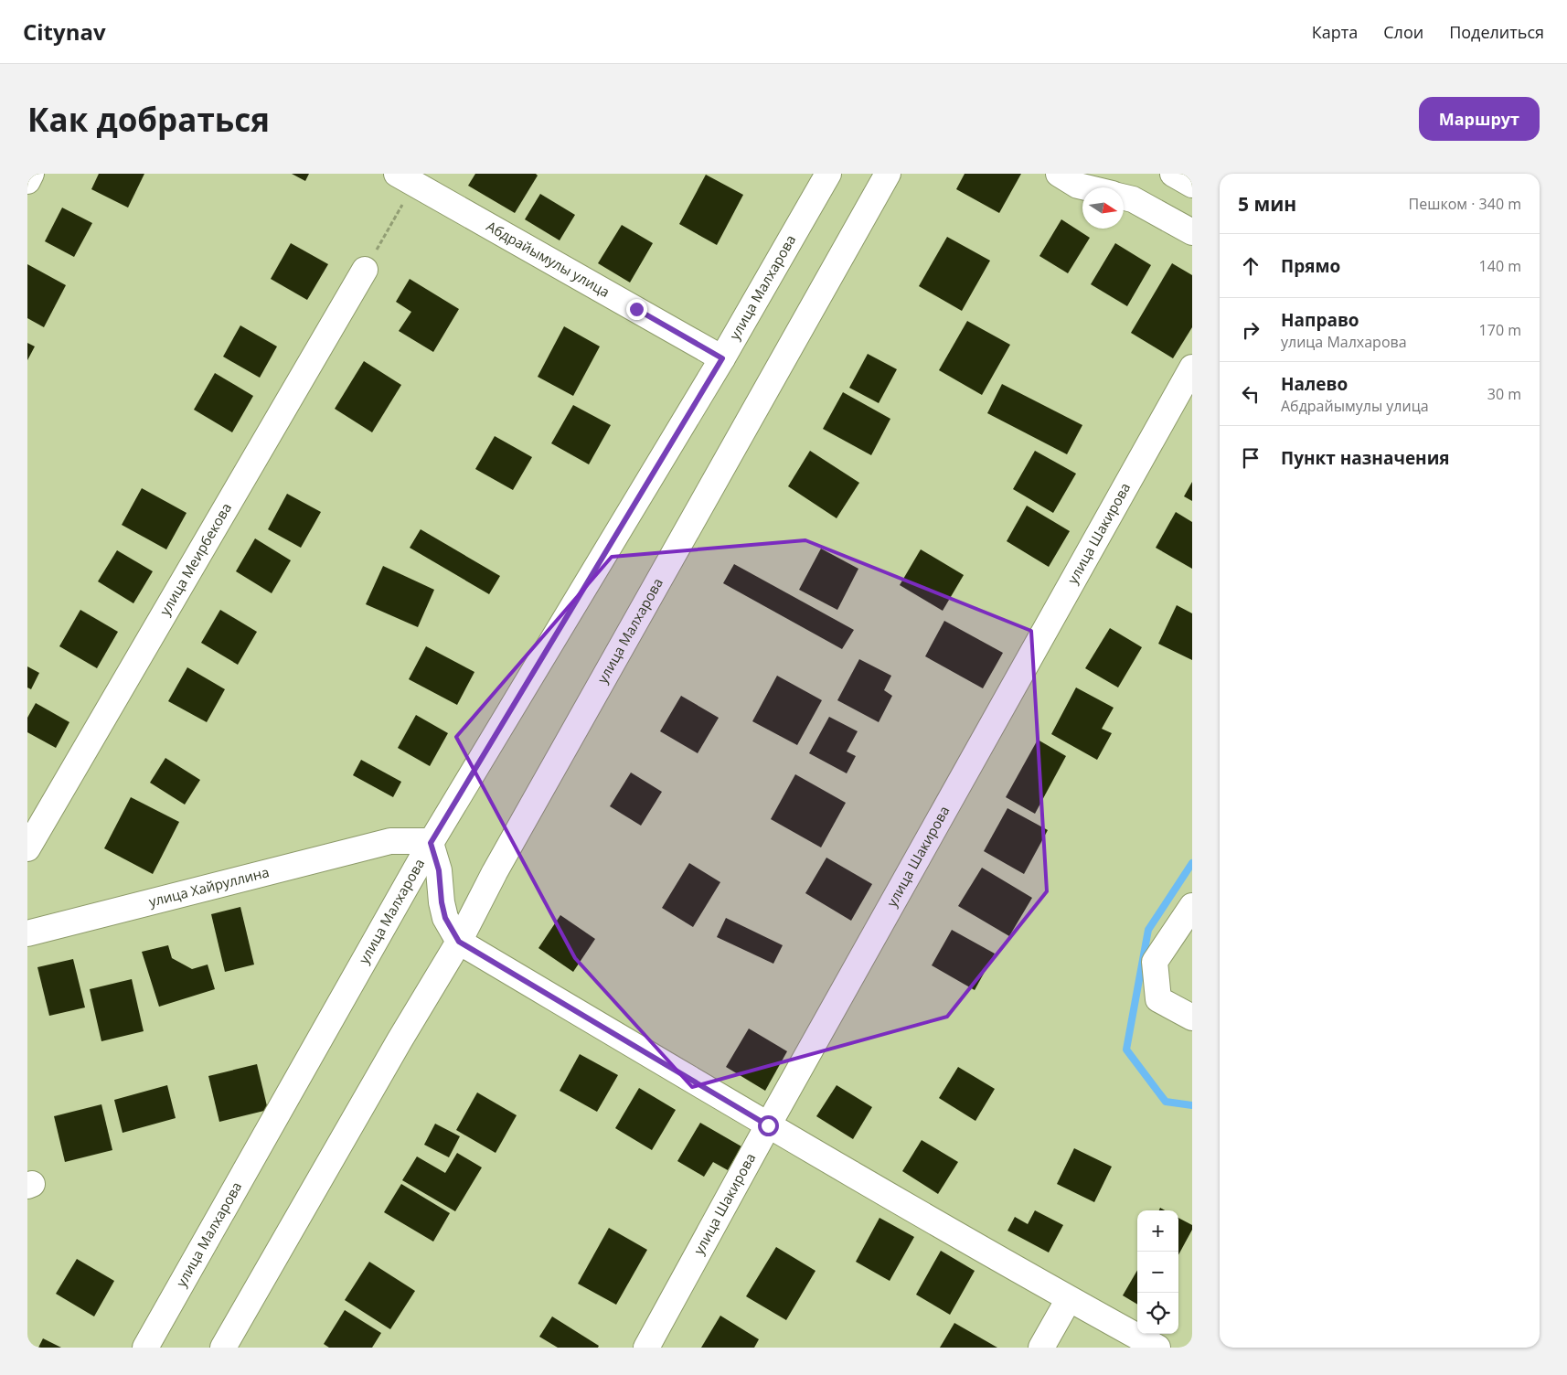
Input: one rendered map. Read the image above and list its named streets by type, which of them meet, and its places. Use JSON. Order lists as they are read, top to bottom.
{
  "streets": {
    "street": [
      "Абдрайымулы улица",
      "улица Малхарова",
      "улица Шакирова",
      "улица Меирбекова",
      "улица Хайруллина"
    ]
  },
  "crossings": [
    ["Абдрайымулы улица", "улица Малхарова"],
    ["улица Малхарова", "улица Хайруллина"]
  ],
  "north": "right",
  "page": {
    "header": "Citynav",
    "nav": ["Карта", "Слои", "Поделиться"],
    "buttons": "Маршрут",
    "title": "Как добраться",
    "heading": ["5 мин", "Пешком · 340 m"],
    "list": [
      ["Прямо", "140 m"],
      ["Направо", "улица Малхарова", "170 m"],
      ["Налево", "Абдрайымулы улица", "30 m"],
      "Пункт назначения"
    ],
    "map_buttons": ["+", "−"]
  }
}
